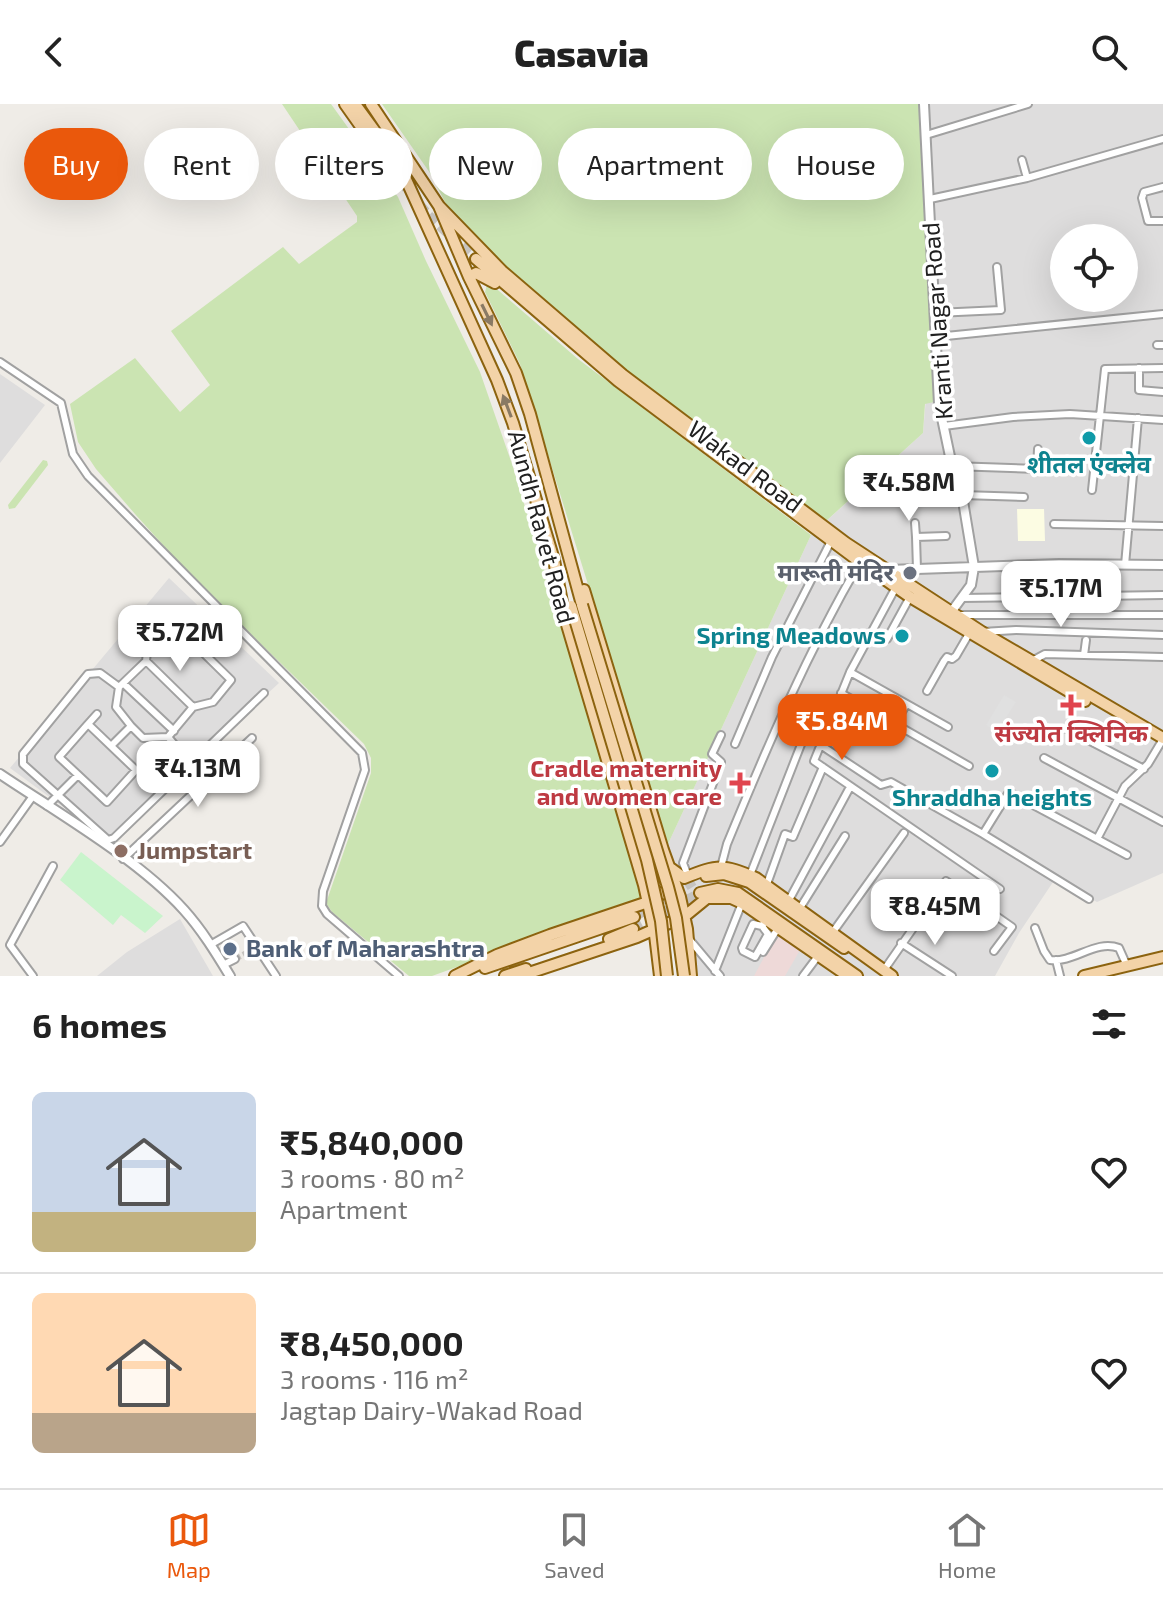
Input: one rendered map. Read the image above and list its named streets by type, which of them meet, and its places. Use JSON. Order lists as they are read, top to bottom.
{
  "streets": {
    "main road": ["Wakad Road", "Aundh Ravet Road"],
    "street": ["Kranti Nagar Road"]
  },
  "crossings": [
    ["Wakad Road", "Aundh Ravet Road"]
  ],
  "places": {
    "other": [
      "शीतल एंक्लेव",
      "मारूती मंदिर",
      "Spring Meadows",
      "Shraddha heights",
      "Jumpstart",
      "Bank of Maharashtra"
    ],
    "health": ["संज्योत क्लिनिक", "Cradle maternity and women care"]
  },
  "page": {
    "header": "Casavia",
    "chip": [
      "Buy",
      "Rent",
      "Filters",
      "New",
      "Apartment",
      "House"
    ],
    "price": [
      "₹4.58M",
      "₹5.17M",
      "₹5.72M",
      "₹5.84M",
      "₹4.13M",
      "₹8.45M"
    ],
    "heading": "6 homes",
    "list": [
      {
        "name": "₹5,840,000",
        "note": "3 rooms · 80 m² · Apartment"
      },
      {
        "name": "₹8,450,000",
        "note": "3 rooms · 116 m² · Jagtap Dairy-Wakad Road"
      }
    ],
    "tabs": ["Map", "Saved", "Home"]
  }
}
